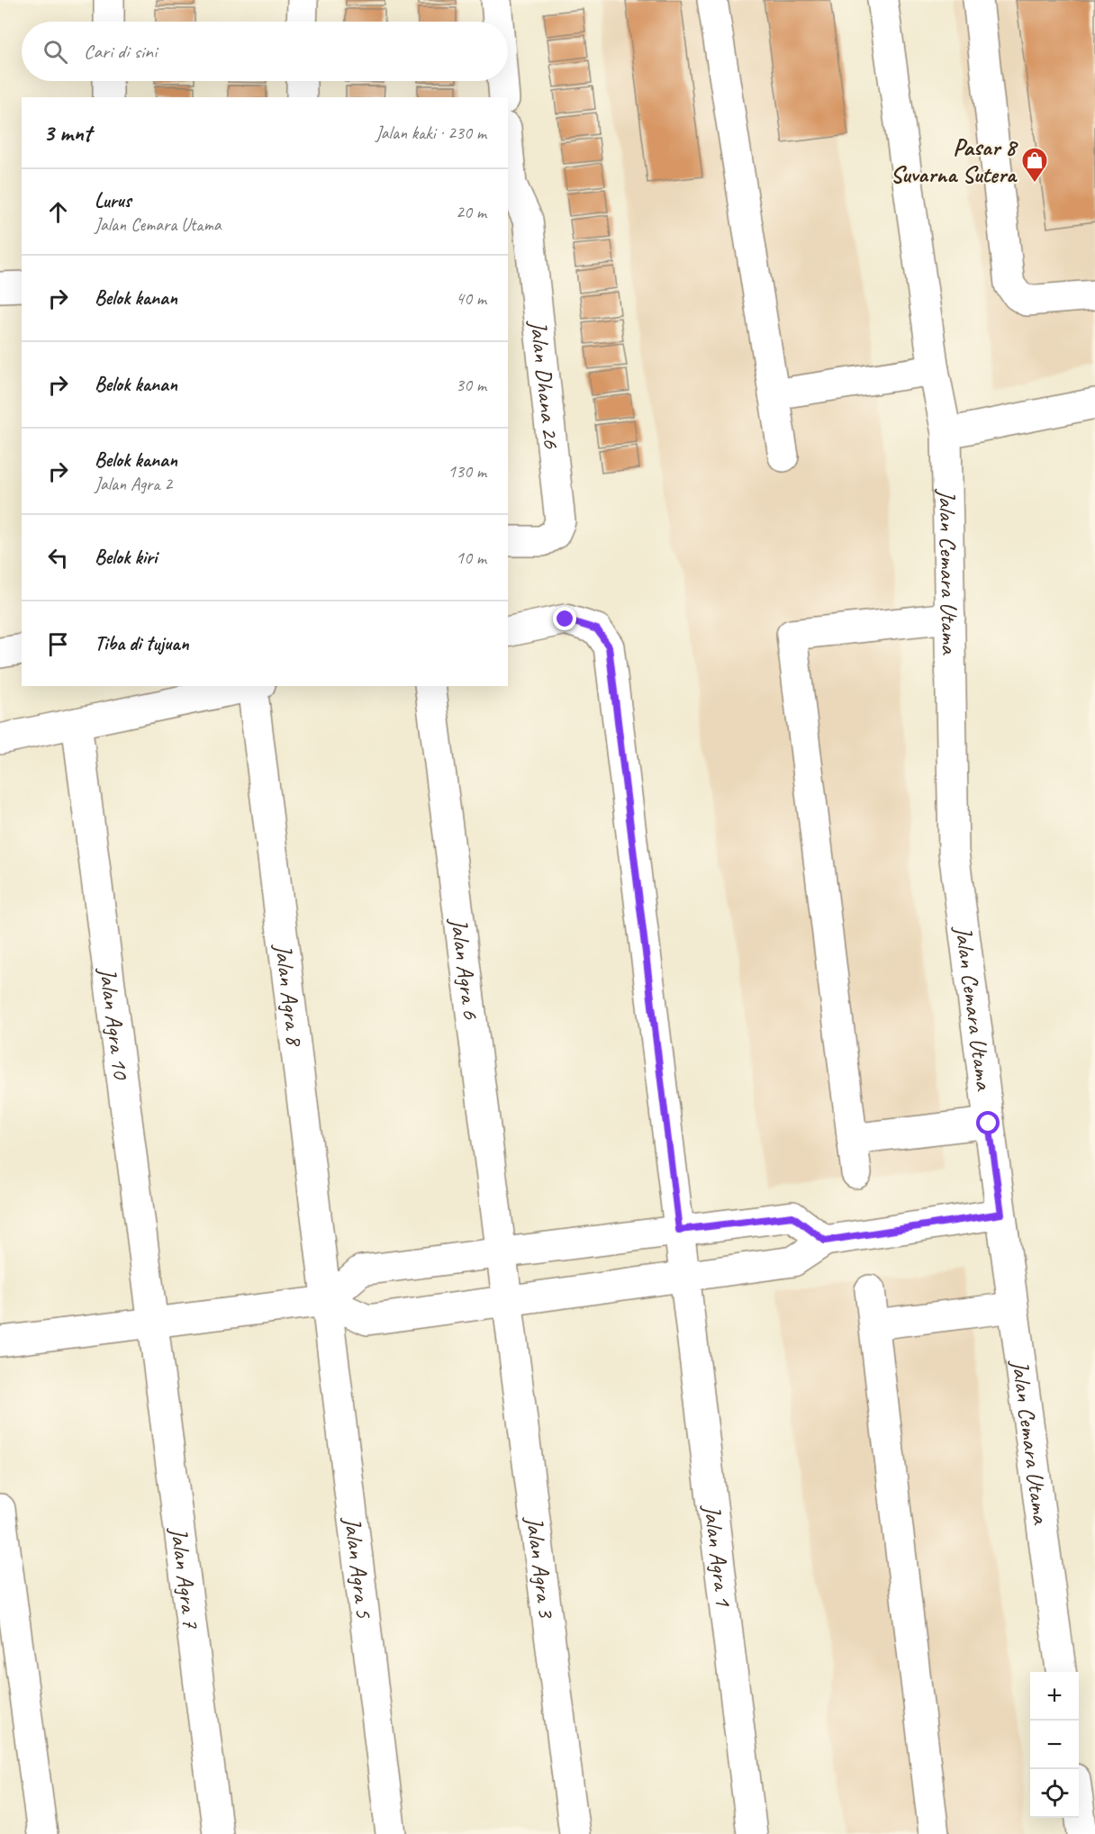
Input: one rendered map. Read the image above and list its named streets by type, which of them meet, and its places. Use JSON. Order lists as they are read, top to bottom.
{
  "streets": {
    "street": [
      "Jalan Dhana 26",
      "Jalan Cemara Utama",
      "Jalan Agra 6",
      "Jalan Agra 8",
      "Jalan Agra 10",
      "Jalan Agra 1",
      "Jalan Agra 5",
      "Jalan Agra 3",
      "Jalan Agra 7"
    ]
  },
  "crossings": [
    ["Jalan Agra 6", "Jalan Agra 3"],
    ["Jalan Agra 8", "Jalan Agra 5"],
    ["Jalan Agra 10", "Jalan Agra 7"]
  ],
  "places": {
    "shop": ["Pasar 8 Suvarna Sutera"]
  },
  "page": {
    "search": "Cari di sini",
    "heading": ["3 mnt", "Jalan kaki · 230 m"],
    "list": [
      ["Lurus", "Jalan Cemara Utama", "20 m"],
      ["Belok kanan", "40 m"],
      ["Belok kanan", "30 m"],
      ["Belok kanan", "Jalan Agra 2", "130 m"],
      ["Belok kiri", "10 m"],
      "Tiba di tujuan"
    ],
    "map_buttons": ["+", "−"]
  }
}
